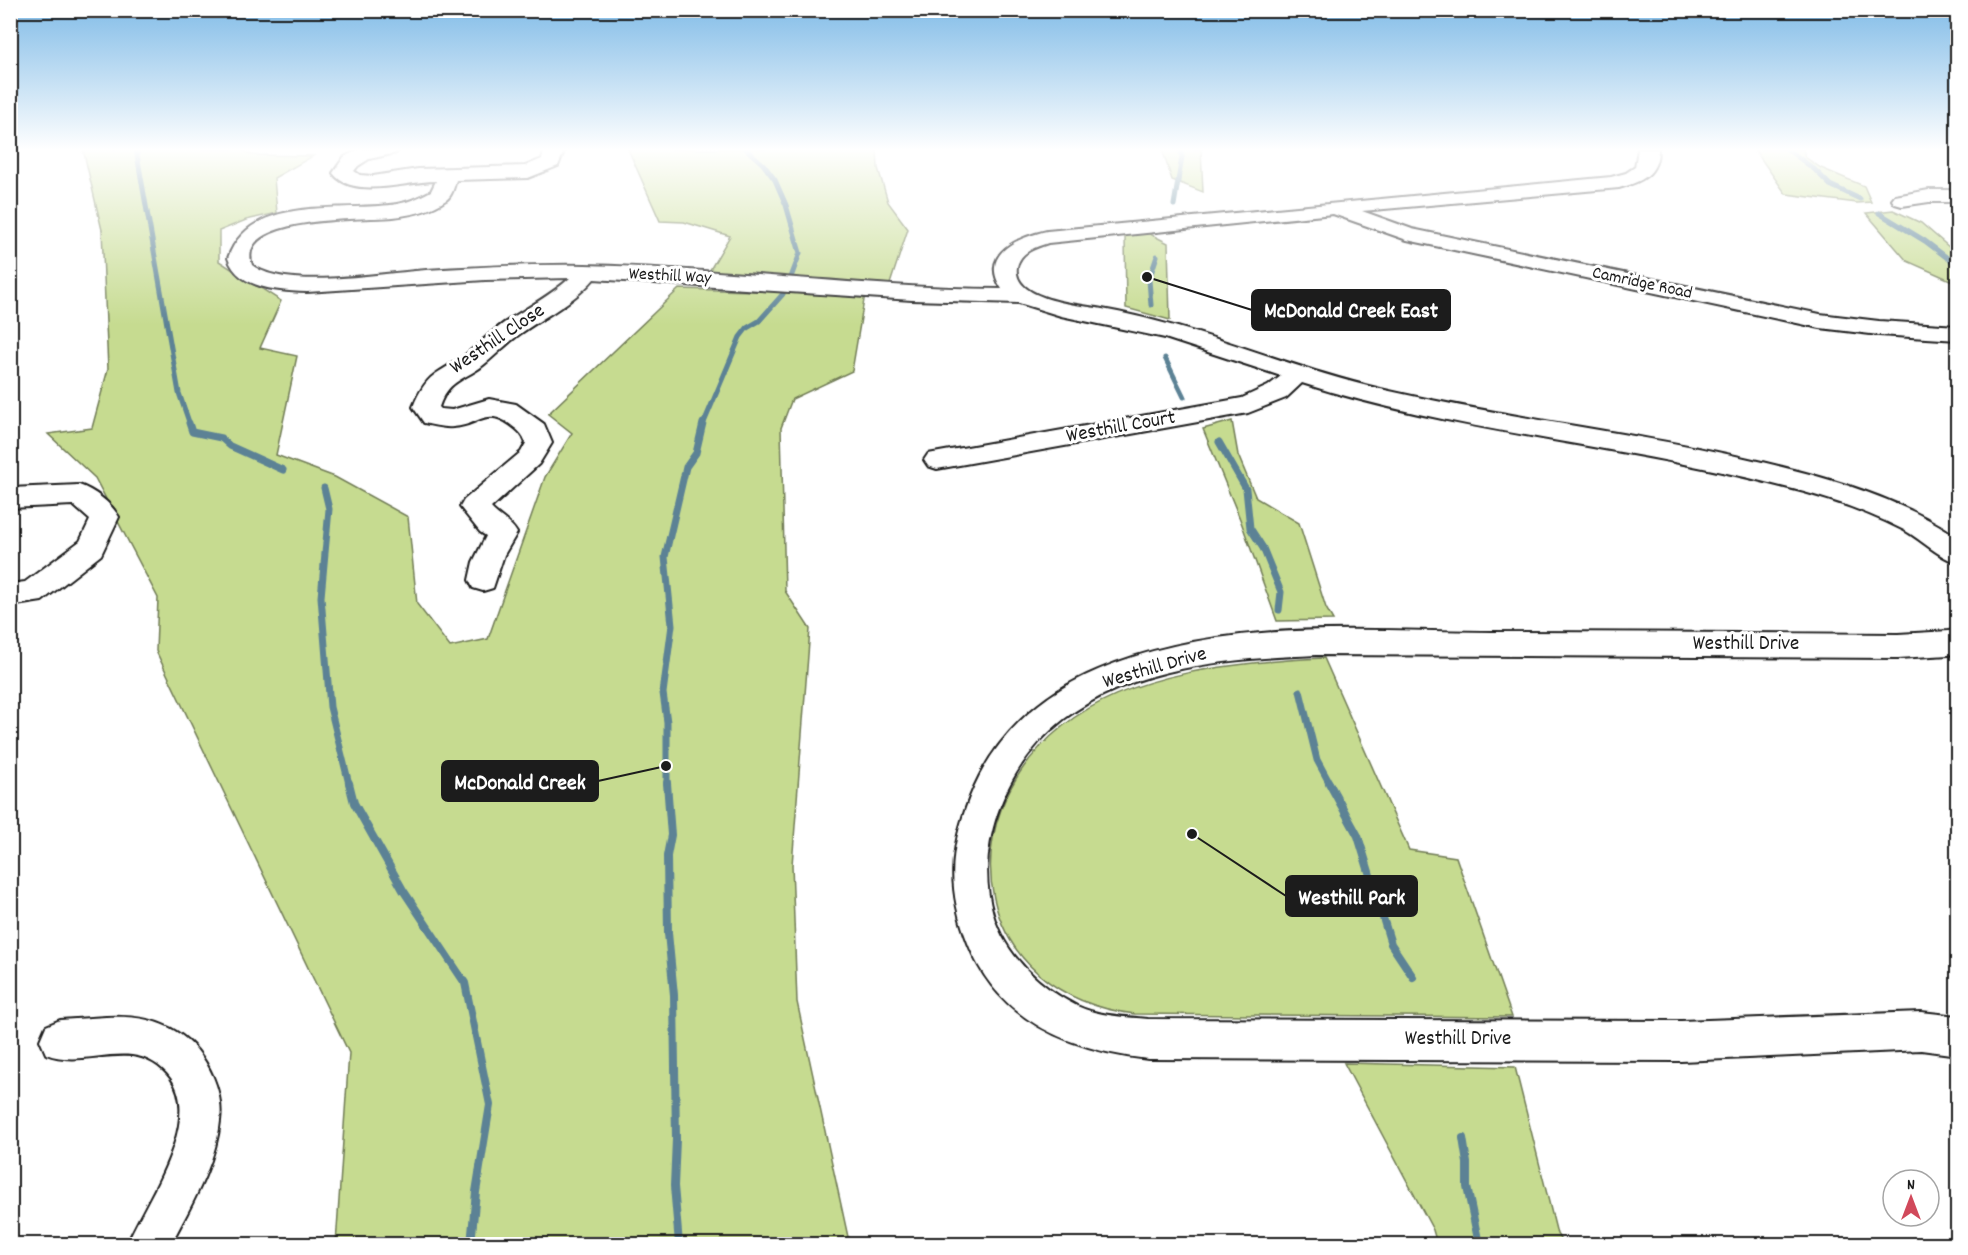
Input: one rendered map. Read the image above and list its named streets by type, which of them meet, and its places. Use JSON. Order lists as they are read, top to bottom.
{
  "streets": {
    "street": [
      "Westhill Way",
      "Camridge Road",
      "Westhill Close",
      "Westhill Court",
      "Westhill Drive"
    ]
  },
  "crossings": [
    ["Westhill Way", "Westhill Close"]
  ],
  "places": ["McDonald Creek East", "McDonald Creek", "Westhill Park"],
  "north": "top"
}
